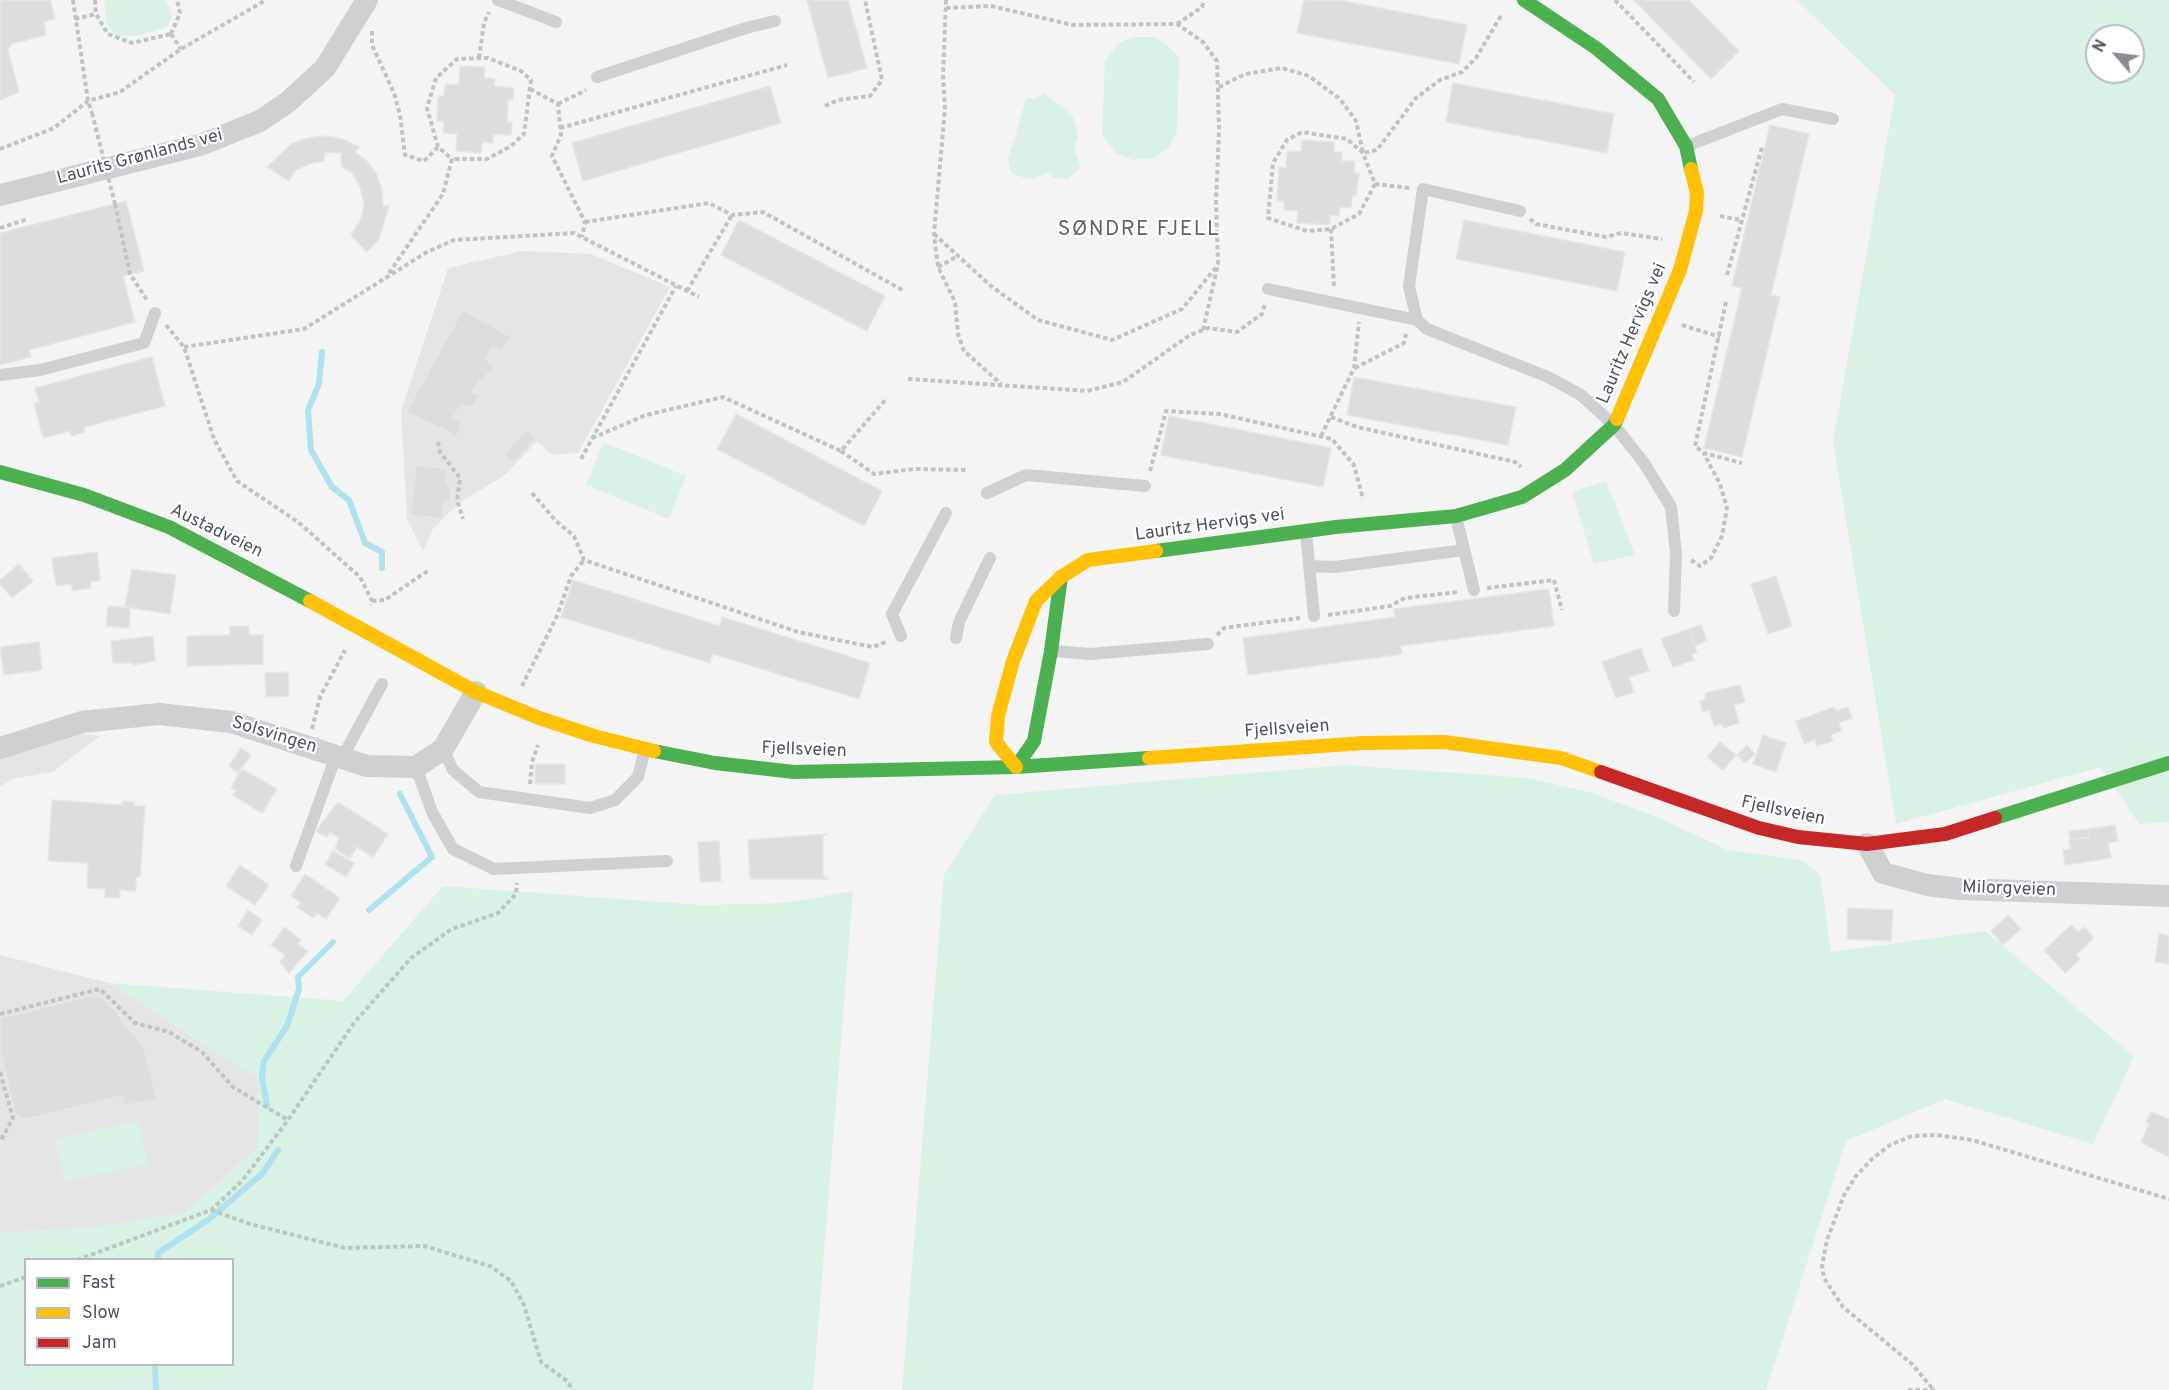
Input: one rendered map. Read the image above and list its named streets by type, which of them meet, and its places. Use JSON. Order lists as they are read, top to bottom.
{
  "streets": {
    "main road": ["Lauritz Hervigs vei", "Austadveien", "Fjellsveien"],
    "street": ["Laurits Grønlands vei", "Solsvingen", "Milorgveien"]
  },
  "crossings": [
    ["Lauritz Hervigs vei", "Fjellsveien"],
    ["Austadveien", "Fjellsveien"],
    ["Fjellsveien", "Milorgveien"]
  ],
  "districts": ["SØNDRE FJELL"],
  "legend": ["Fast", "Slow", "Jam"],
  "north": "top left"
}
